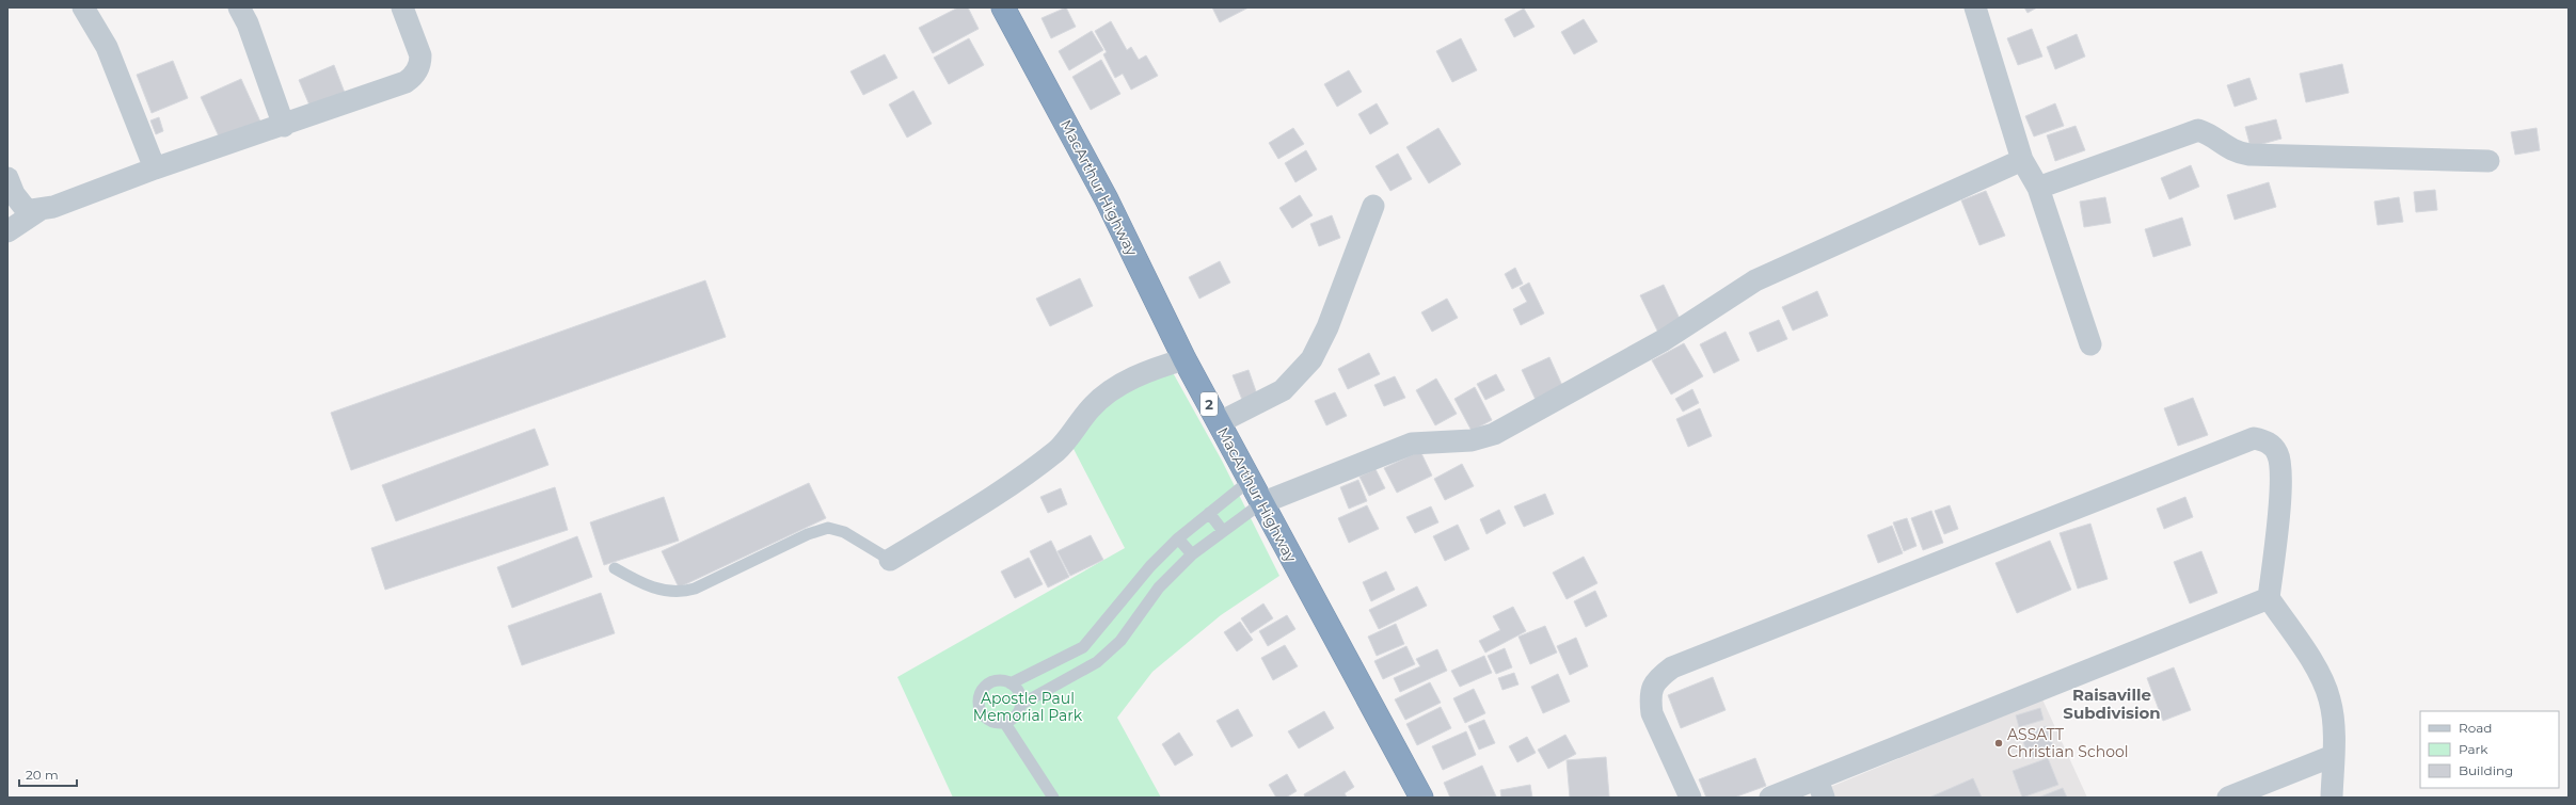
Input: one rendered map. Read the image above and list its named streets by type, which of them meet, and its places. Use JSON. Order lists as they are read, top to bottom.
{
  "streets": {
    "highway": ["MacArthur Highway", "2"]
  },
  "districts": ["Raisaville Subdivision"],
  "parks": ["Apostle Paul Memorial Park"],
  "places": ["ASSATT Christian School"],
  "legend": ["Road", "Park", "Building"],
  "scale_bar": "20 m"
}
